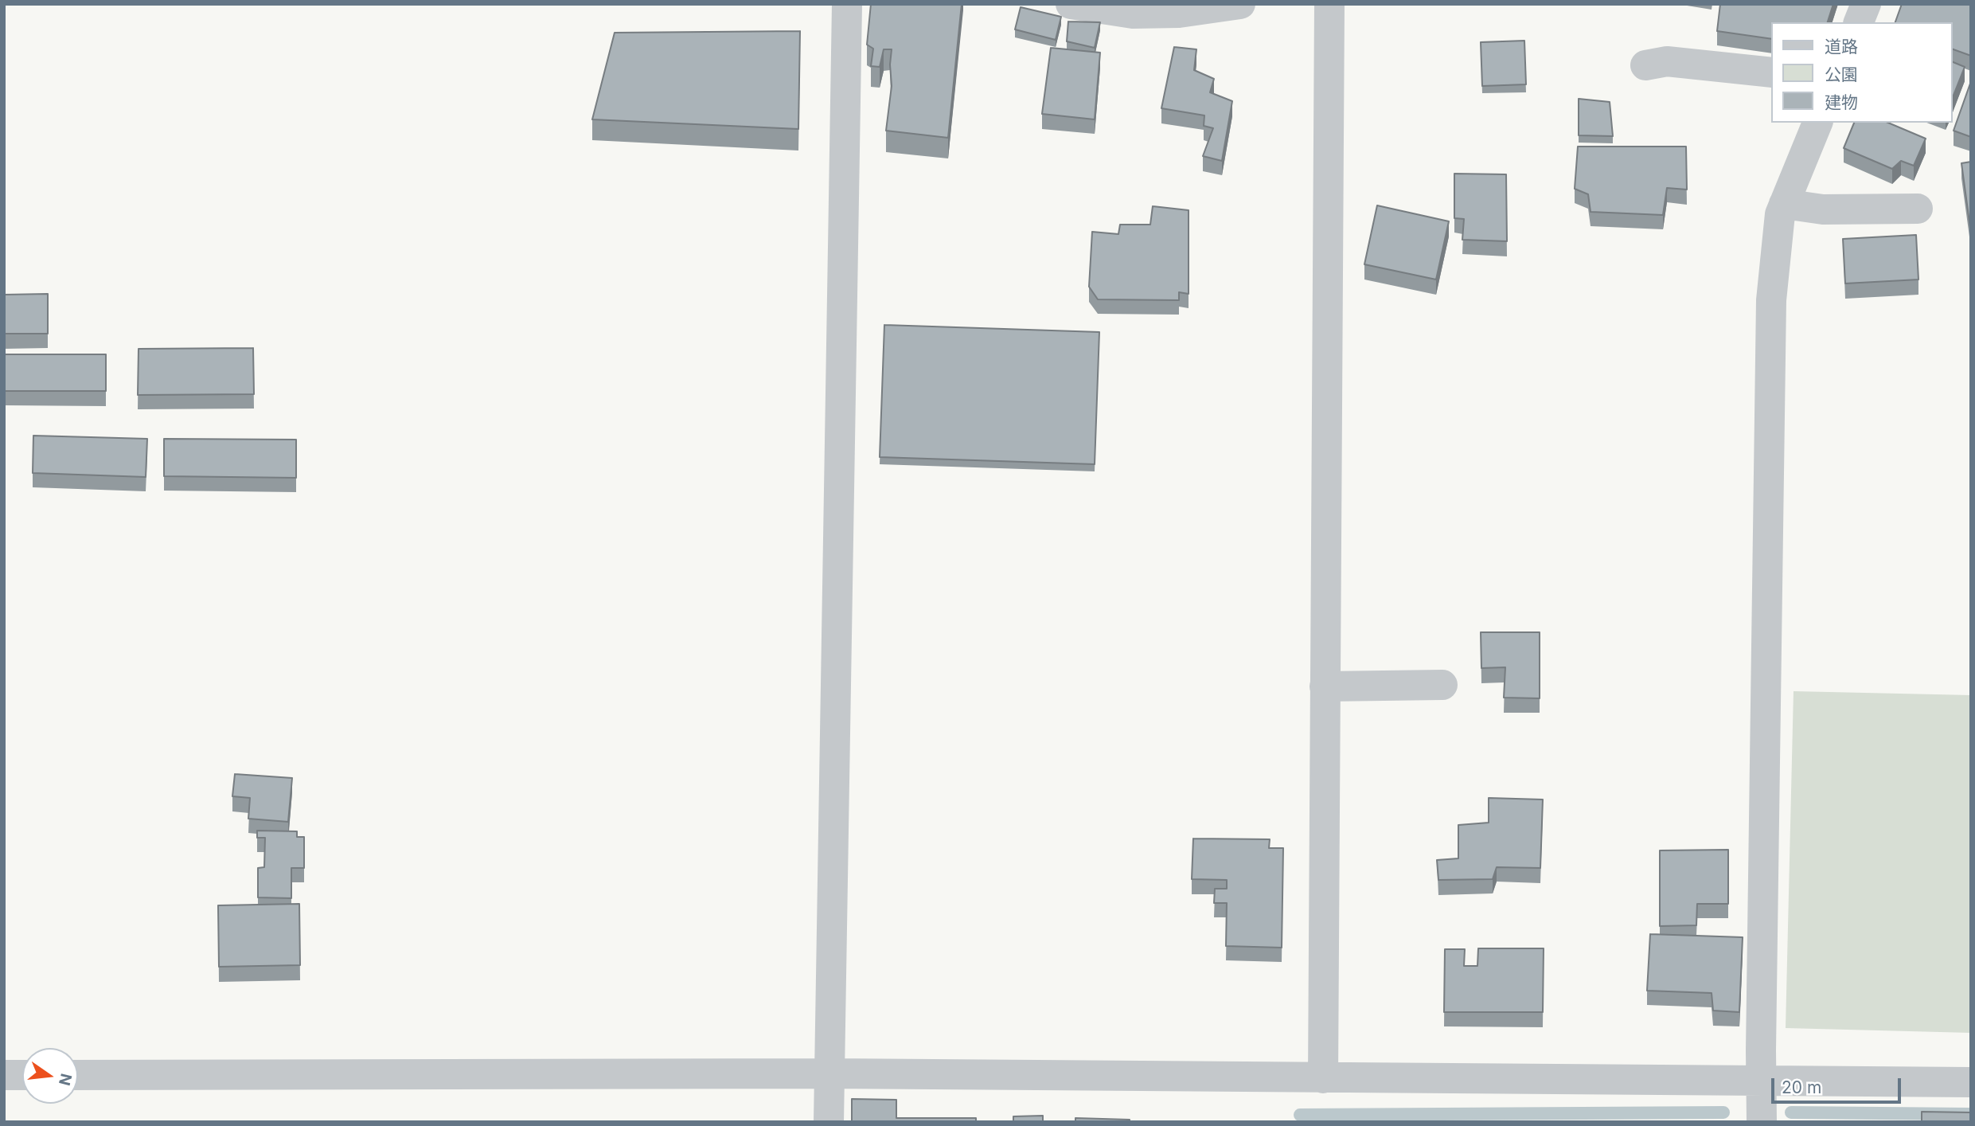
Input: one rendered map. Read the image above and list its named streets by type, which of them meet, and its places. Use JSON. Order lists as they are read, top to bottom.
{
  "legend": ["道路", "公園", "建物"],
  "scale_bar": "20 m",
  "north": "right"
}
